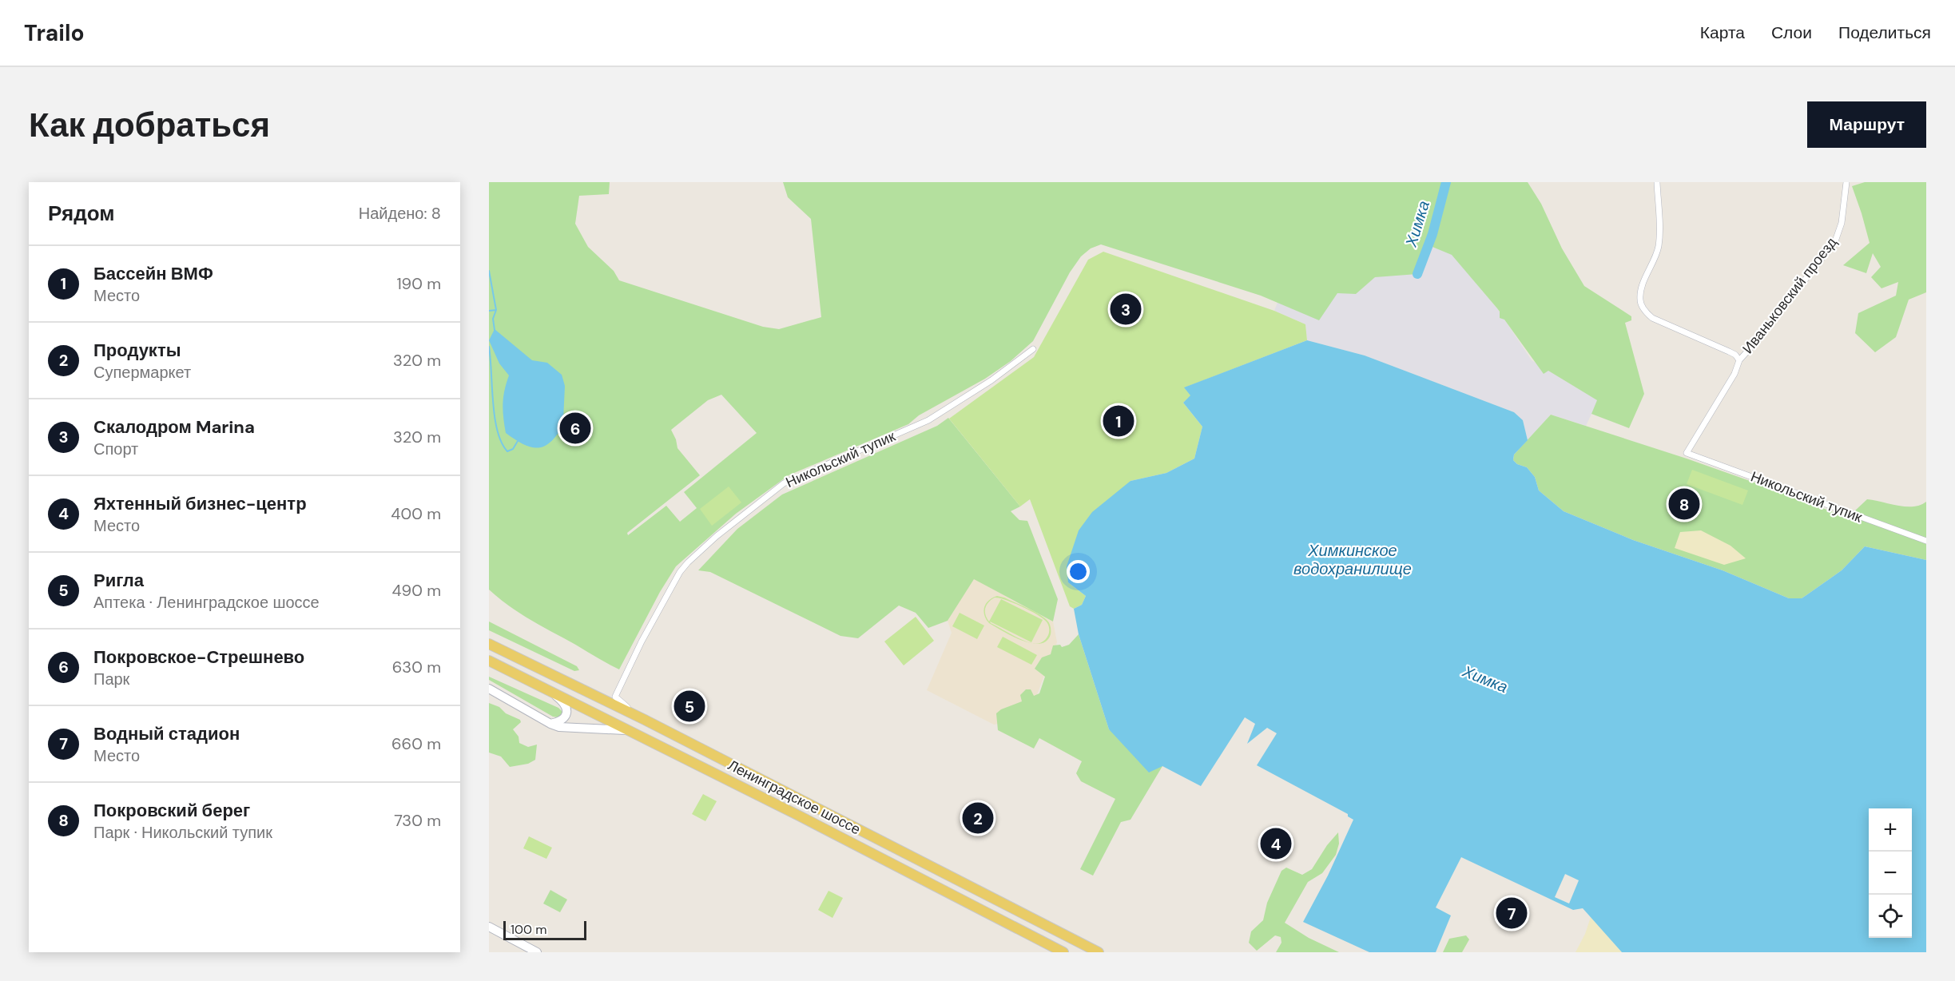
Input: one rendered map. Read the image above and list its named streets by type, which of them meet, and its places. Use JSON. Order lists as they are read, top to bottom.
{
  "streets": {
    "main road": ["Ленинградское шоссе"],
    "street": ["Иваньковский проезд", "Никольский тупик"]
  },
  "crossings": [
    ["Иваньковский проезд", "Никольский тупик"],
    ["Никольский тупик", "Ленинградское шоссе"]
  ],
  "water": ["Химка", "Химкинское водохранилище"],
  "scale_bar": "100 m",
  "page": {
    "header": "Trailo",
    "nav": ["Карта", "Слои", "Поделиться"],
    "buttons": "Маршрут",
    "title": "Как добраться",
    "heading": ["Рядом", "Найдено: 8"],
    "list": [
      {
        "mark": "1",
        "name": "Бассейн ВМФ",
        "note": "Место",
        "value": "190 m"
      },
      {
        "mark": "2",
        "name": "Продукты",
        "note": "Супермаркет",
        "value": "320 m"
      },
      {
        "mark": "3",
        "name": "Скалодром Marina",
        "note": "Спорт",
        "value": "320 m"
      },
      {
        "mark": "4",
        "name": "Яхтенный бизнес-центр",
        "note": "Место",
        "value": "400 m"
      },
      {
        "mark": "5",
        "name": "Ригла",
        "note": "Аптека · Ленинградское шоссе",
        "value": "490 m"
      },
      {
        "mark": "6",
        "name": "Покровское-Стрешнево",
        "note": "Парк",
        "value": "630 m"
      },
      {
        "mark": "7",
        "name": "Водный стадион",
        "note": "Место",
        "value": "660 m"
      },
      {
        "mark": "8",
        "name": "Покровский берег",
        "note": "Парк · Никольский тупик",
        "value": "730 m"
      }
    ],
    "pins": [
      "3",
      "1",
      "6",
      "8",
      "5",
      "2",
      "4",
      "7"
    ],
    "map_buttons": ["+", "−"],
    "scale": "100 m"
  }
}
